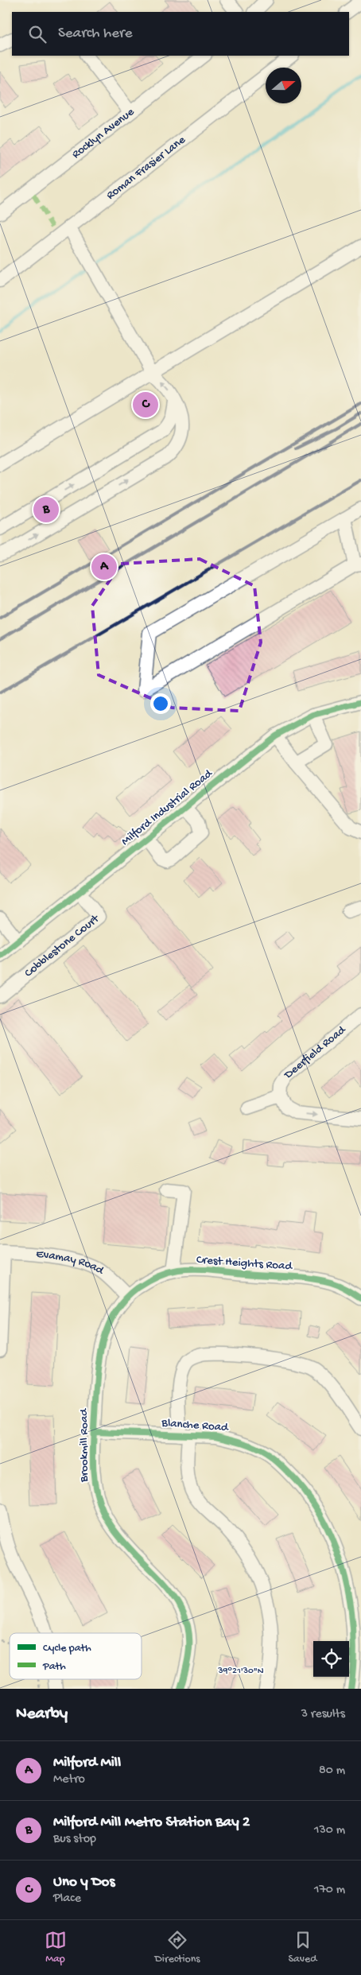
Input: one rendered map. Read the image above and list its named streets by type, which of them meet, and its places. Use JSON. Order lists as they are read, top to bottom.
{
  "streets": {
    "street": [
      "Rocklyn Avenue",
      "Roman Frasier Lane",
      "Milford Industrial Road",
      "Cobblestone Court",
      "Deerfield Road",
      "Crest Heights Road",
      "Evamay Road",
      "Blanche Road",
      "Brookmill Road"
    ]
  },
  "crossings": [
    ["Milford Industrial Road", "Cobblestone Court"],
    ["Crest Heights Road", "Evamay Road"],
    ["Crest Heights Road", "Brookmill Road"],
    ["Evamay Road", "Brookmill Road"],
    ["Blanche Road", "Brookmill Road"]
  ],
  "legend": ["Cycle path", "Path"],
  "north": "right",
  "page": {
    "search": "Search here",
    "pins": ["C", "B", "A"],
    "heading": ["Nearby", "3 results"],
    "list": [
      {
        "mark": "A",
        "name": "Milford Mill",
        "note": "Metro",
        "value": "80 m"
      },
      {
        "mark": "B",
        "name": "Milford Mill Metro Station Bay 2",
        "note": "Bus stop",
        "value": "130 m"
      },
      {
        "mark": "C",
        "name": "Uno y Dos",
        "note": "Place",
        "value": "170 m"
      }
    ],
    "nav": ["Map", "Directions", "Saved"]
  },
  "coordinates": ["39°21'30\"N"]
}
